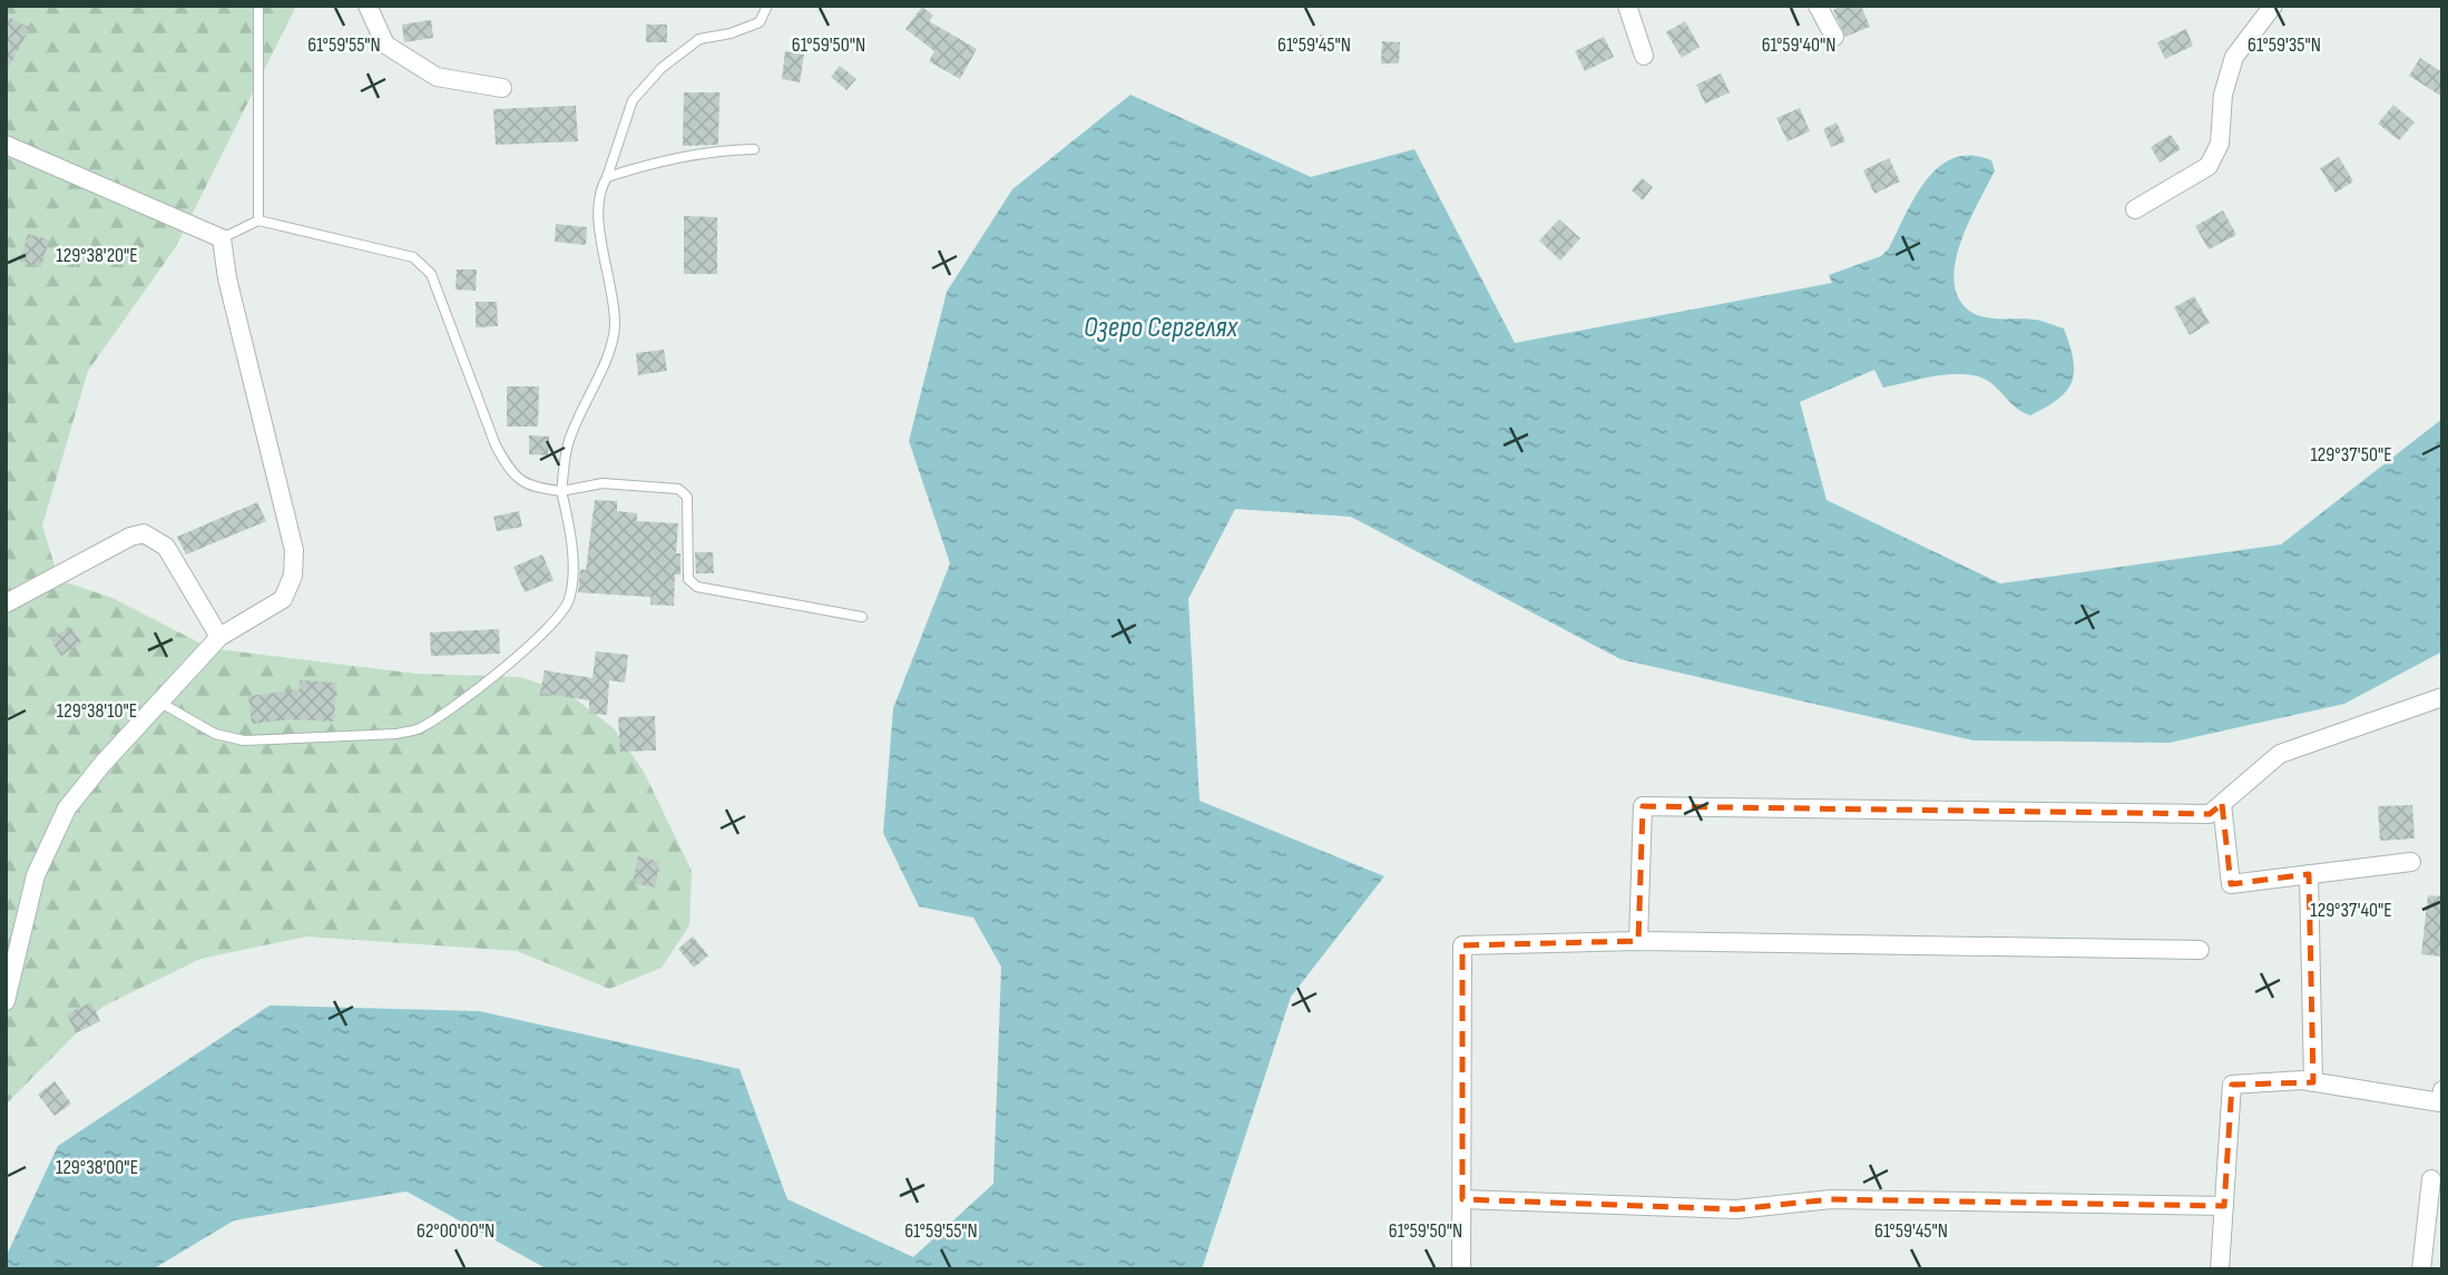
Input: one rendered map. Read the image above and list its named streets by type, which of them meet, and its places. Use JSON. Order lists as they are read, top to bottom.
{
  "water": ["Озеро Сергелях"],
  "coordinates": [
    "61°59'40\"N",
    "61°59'55\"N",
    "61°59'50\"N",
    "61°59'45\"N",
    "61°59'35\"N",
    "129°38'20\"E",
    "129°37'50\"E",
    "129°38'10\"E",
    "129°37'40\"E",
    "129°38'00\"E",
    "62°00'00\"N"
  ]
}
